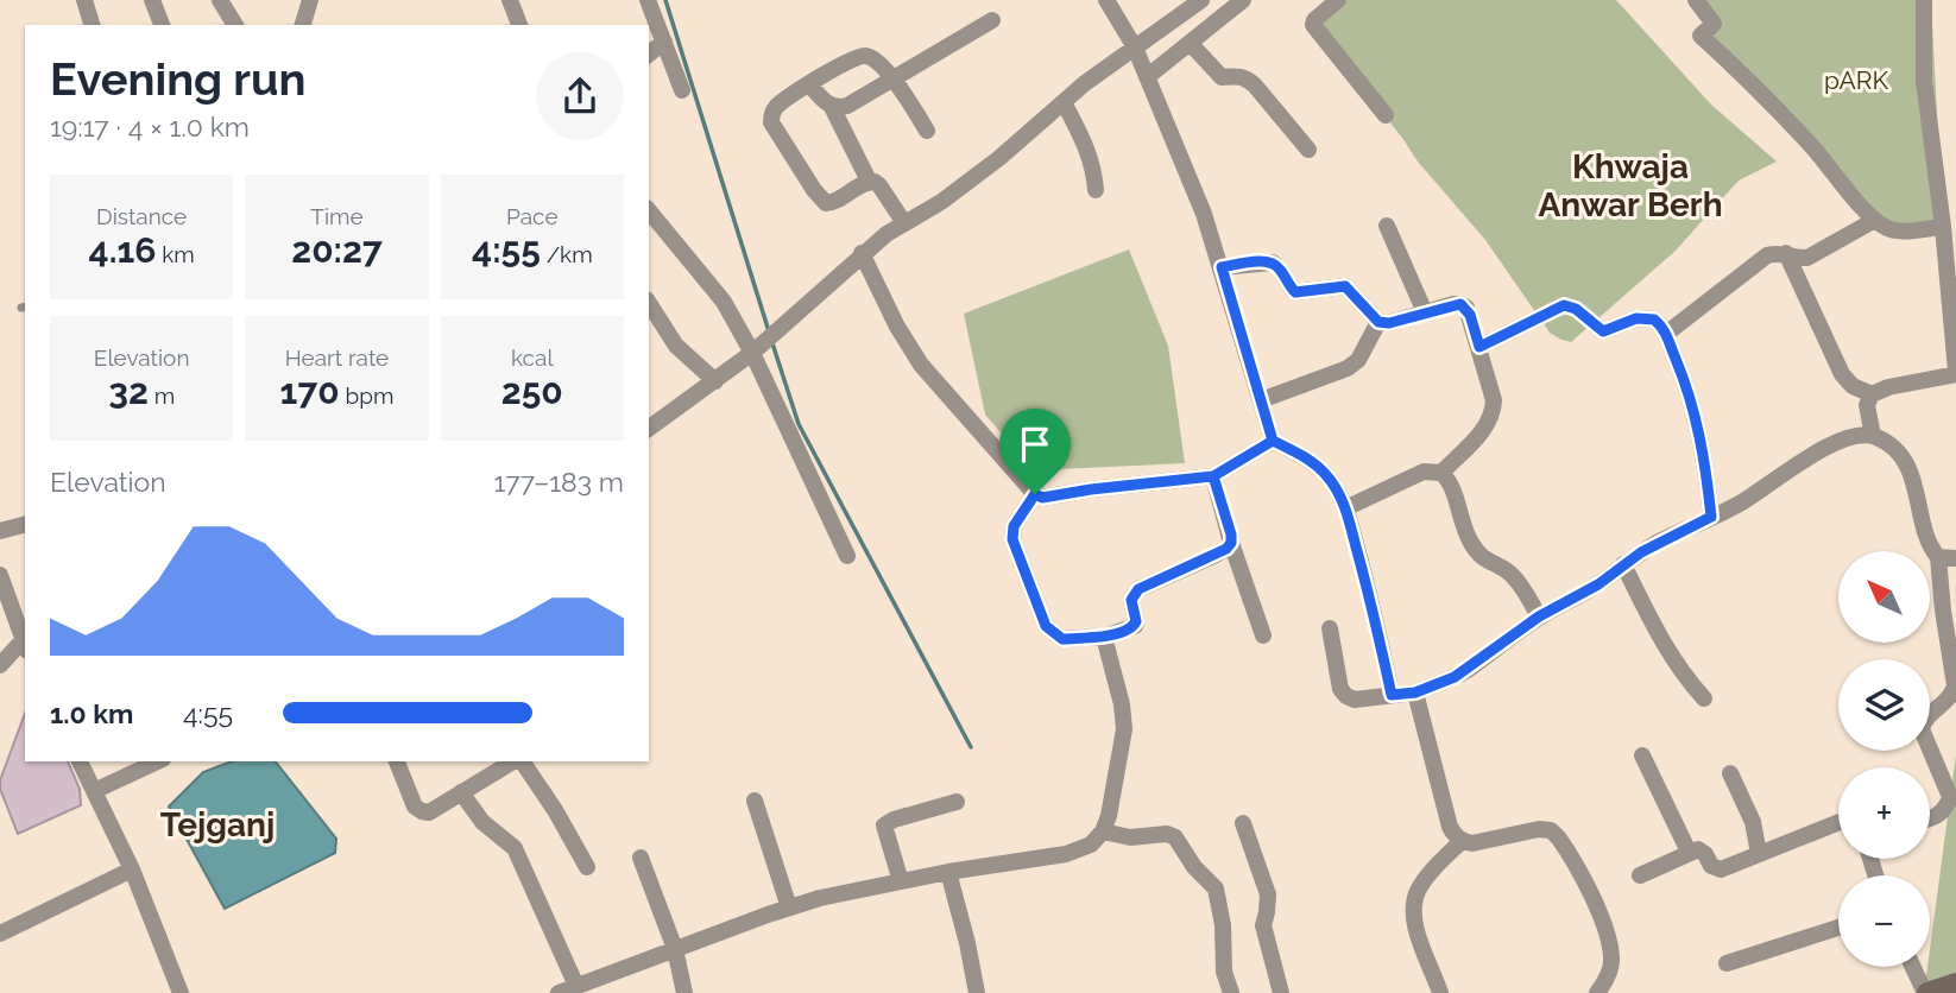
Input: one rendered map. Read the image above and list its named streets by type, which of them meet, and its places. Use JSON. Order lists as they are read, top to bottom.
{
  "districts": ["Khwaja Anwar Berh", "Tejganj"],
  "parks": ["pARK"],
  "north": "top left",
  "page": {
    "heading": ["Evening run", "19:17 · 4 × 1.0 km"],
    "stats": [
      ["Distance", "4.16 km"],
      ["Time", "20:27"],
      ["Pace", "4:55 /km"],
      ["Elevation", "32 m"],
      ["Heart rate", "170 bpm"],
      ["kcal", "250"]
    ],
    "chart": ["Elevation", "177–183 m"],
    "map_buttons": ["+", "−"],
    "list": [
      {
        "name": "1.0 km",
        "note": "4:55"
      }
    ]
  }
}
